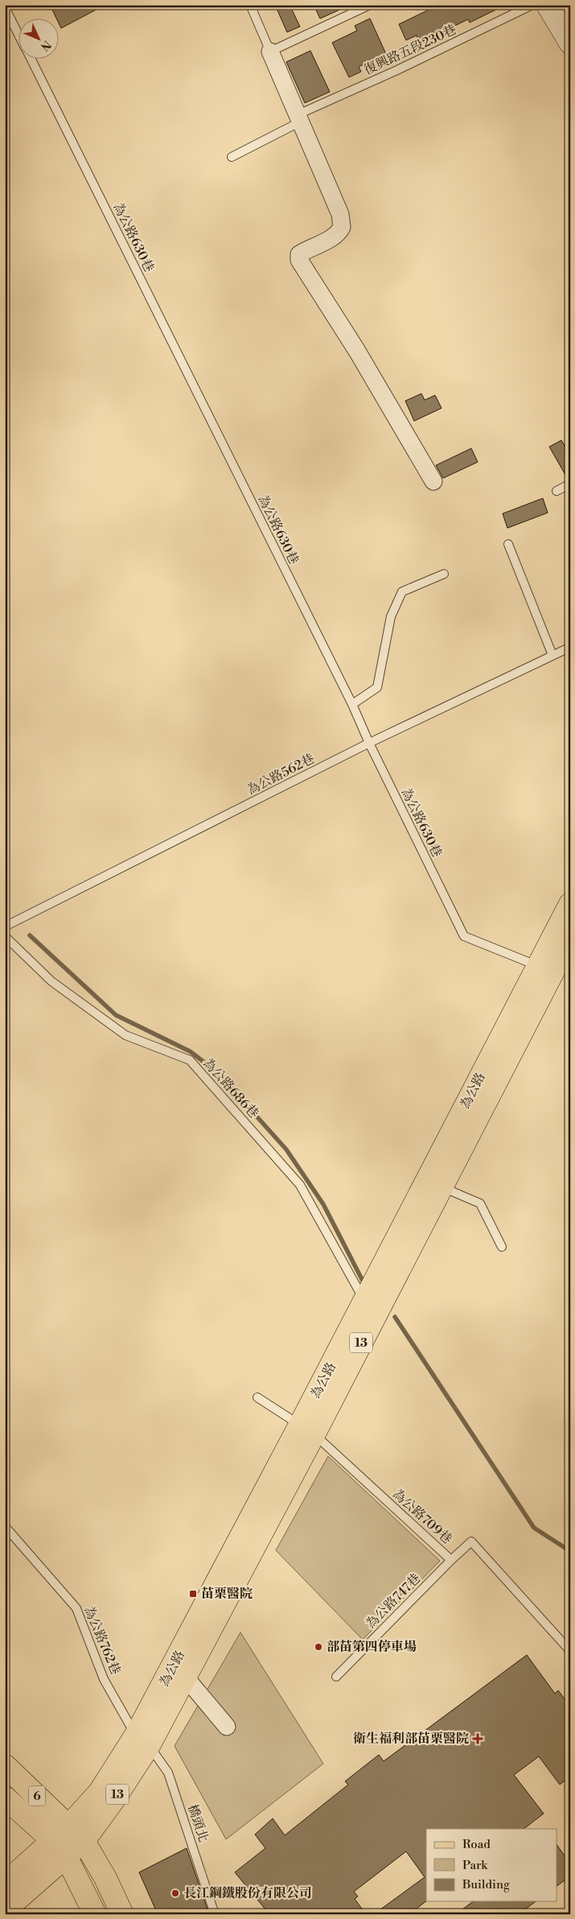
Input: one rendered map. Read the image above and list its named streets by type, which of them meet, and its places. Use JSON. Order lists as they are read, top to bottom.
{
  "streets": {
    "main road": ["為公路", "13", "6"],
    "lane": [
      "復興路五段230巷",
      "為公路630巷",
      "為公路562巷",
      "為公路686巷",
      "為公路709巷",
      "為公路747巷",
      "為公路762巷",
      "橋頭北"
    ]
  },
  "crossings": [
    ["為公路630巷", "為公路562巷"],
    ["為公路630巷", "為公路"],
    ["為公路686巷", "為公路"],
    ["為公路", "13"],
    ["為公路", "為公路709巷"],
    ["為公路", "為公路762巷"],
    ["為公路", "6"],
    ["為公路", "橋頭北"],
    ["13", "6"],
    ["為公路709巷", "為公路747巷"],
    ["為公路762巷", "橋頭北"]
  ],
  "places": {
    "transit": ["苗栗醫院"],
    "other": ["部苗第四停車場", "長江鋼鐵股份有限公司"],
    "health": ["衛生福利部苗栗醫院"]
  },
  "legend": ["Road", "Park", "Building"],
  "north": "bottom right"
}
